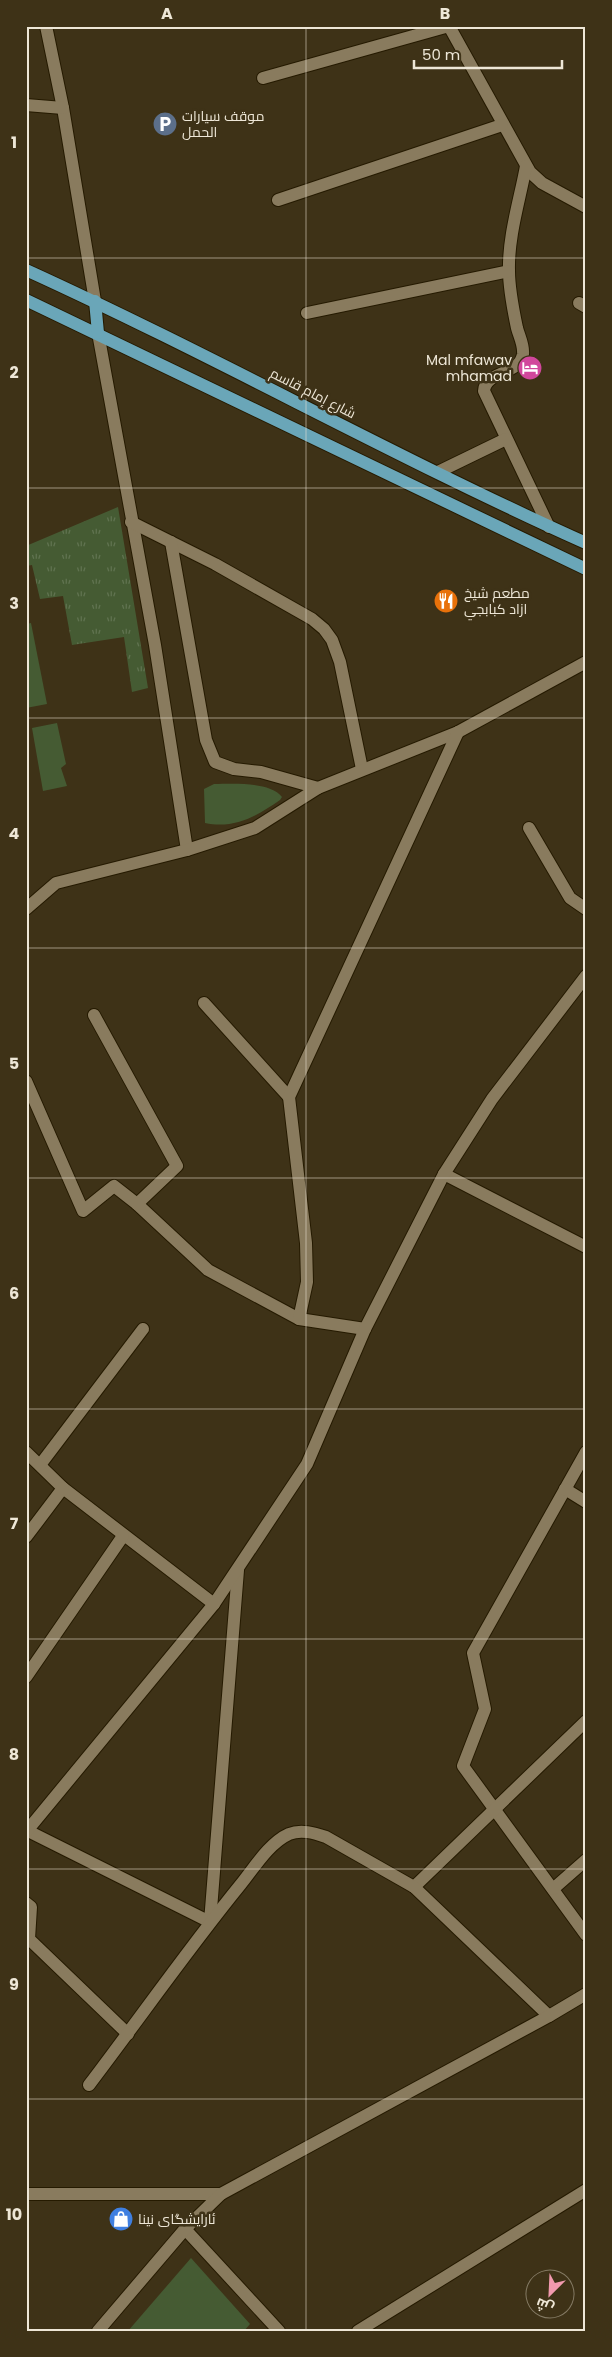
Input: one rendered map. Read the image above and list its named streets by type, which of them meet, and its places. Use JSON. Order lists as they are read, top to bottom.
{
  "streets": {
    "main road": ["شارع إمام قاسم"]
  },
  "places": {
    "parking": ["موقف سيارات الحمل"],
    "hotel": ["Mal mfawav mhamad"],
    "restaurant": ["مطعم شيخ ازاد كبابجي"],
    "shop": ["ئارایشگای نینا"]
  },
  "scale_bar": "50 m",
  "north": "bottom left",
  "grid": {
    "columns": ["A", "B"],
    "rows": [
      "1",
      "2",
      "3",
      "4",
      "5",
      "6",
      "7",
      "8",
      "9",
      "10"
    ]
  }
}
